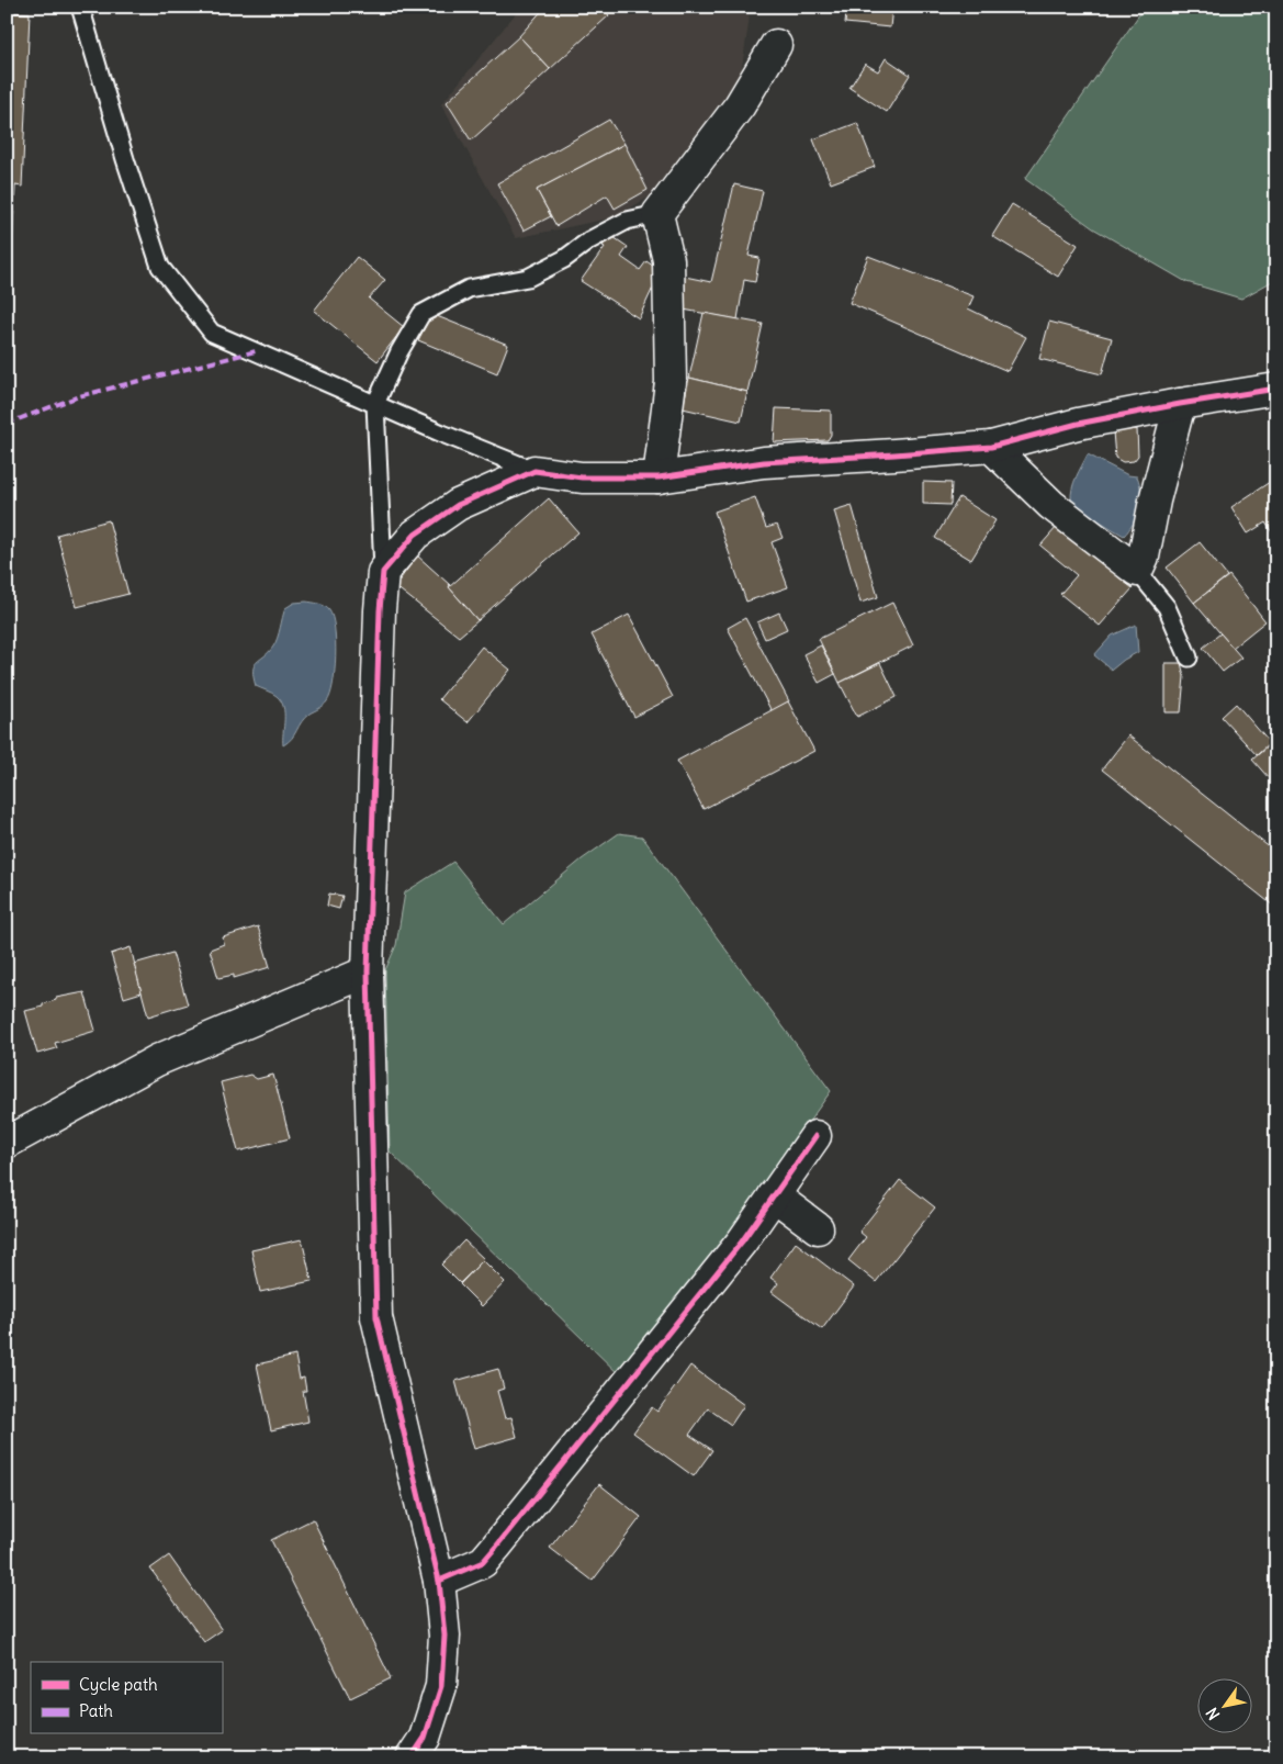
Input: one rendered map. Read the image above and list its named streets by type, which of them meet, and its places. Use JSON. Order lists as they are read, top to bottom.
{
  "legend": ["Cycle path", "Path"],
  "north": "bottom left"
}
